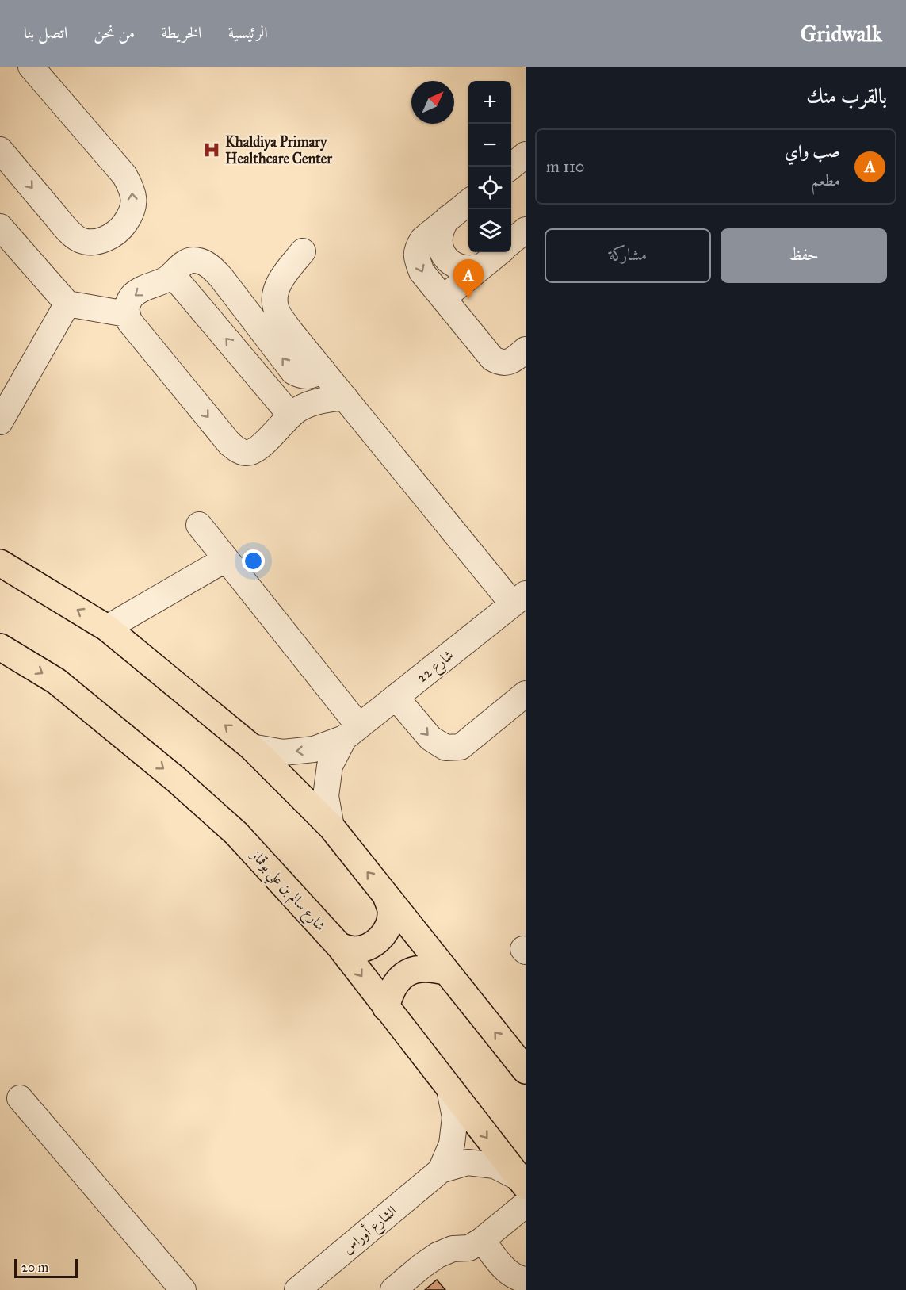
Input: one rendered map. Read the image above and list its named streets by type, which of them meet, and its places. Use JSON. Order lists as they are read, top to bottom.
{
  "streets": {
    "main road": ["شارع سالم بن علي بوقماز"],
    "street": ["شارع 22", "الشارع أوراس"]
  },
  "crossings": [
    ["شارع سالم بن علي بوقماز", "الشارع أوراس"]
  ],
  "places": {
    "hospital": ["Khaldiya Primary Healthcare Center"]
  },
  "scale_bar": "20 m",
  "north": "top right",
  "page": {
    "header": "Gridwalk",
    "nav": [
      "الرئيسية",
      "الخريطة",
      "من نحن",
      "اتصل بنا"
    ],
    "heading": "بالقرب منك",
    "map_buttons": ["+", "−"],
    "list": [
      {
        "mark": "A",
        "name": "صب واي",
        "note": "مطعم",
        "value": "110 m"
      }
    ],
    "buttons": ["حفظ", "مشاركة"],
    "pins": "A",
    "scale": "20 m"
  }
}
